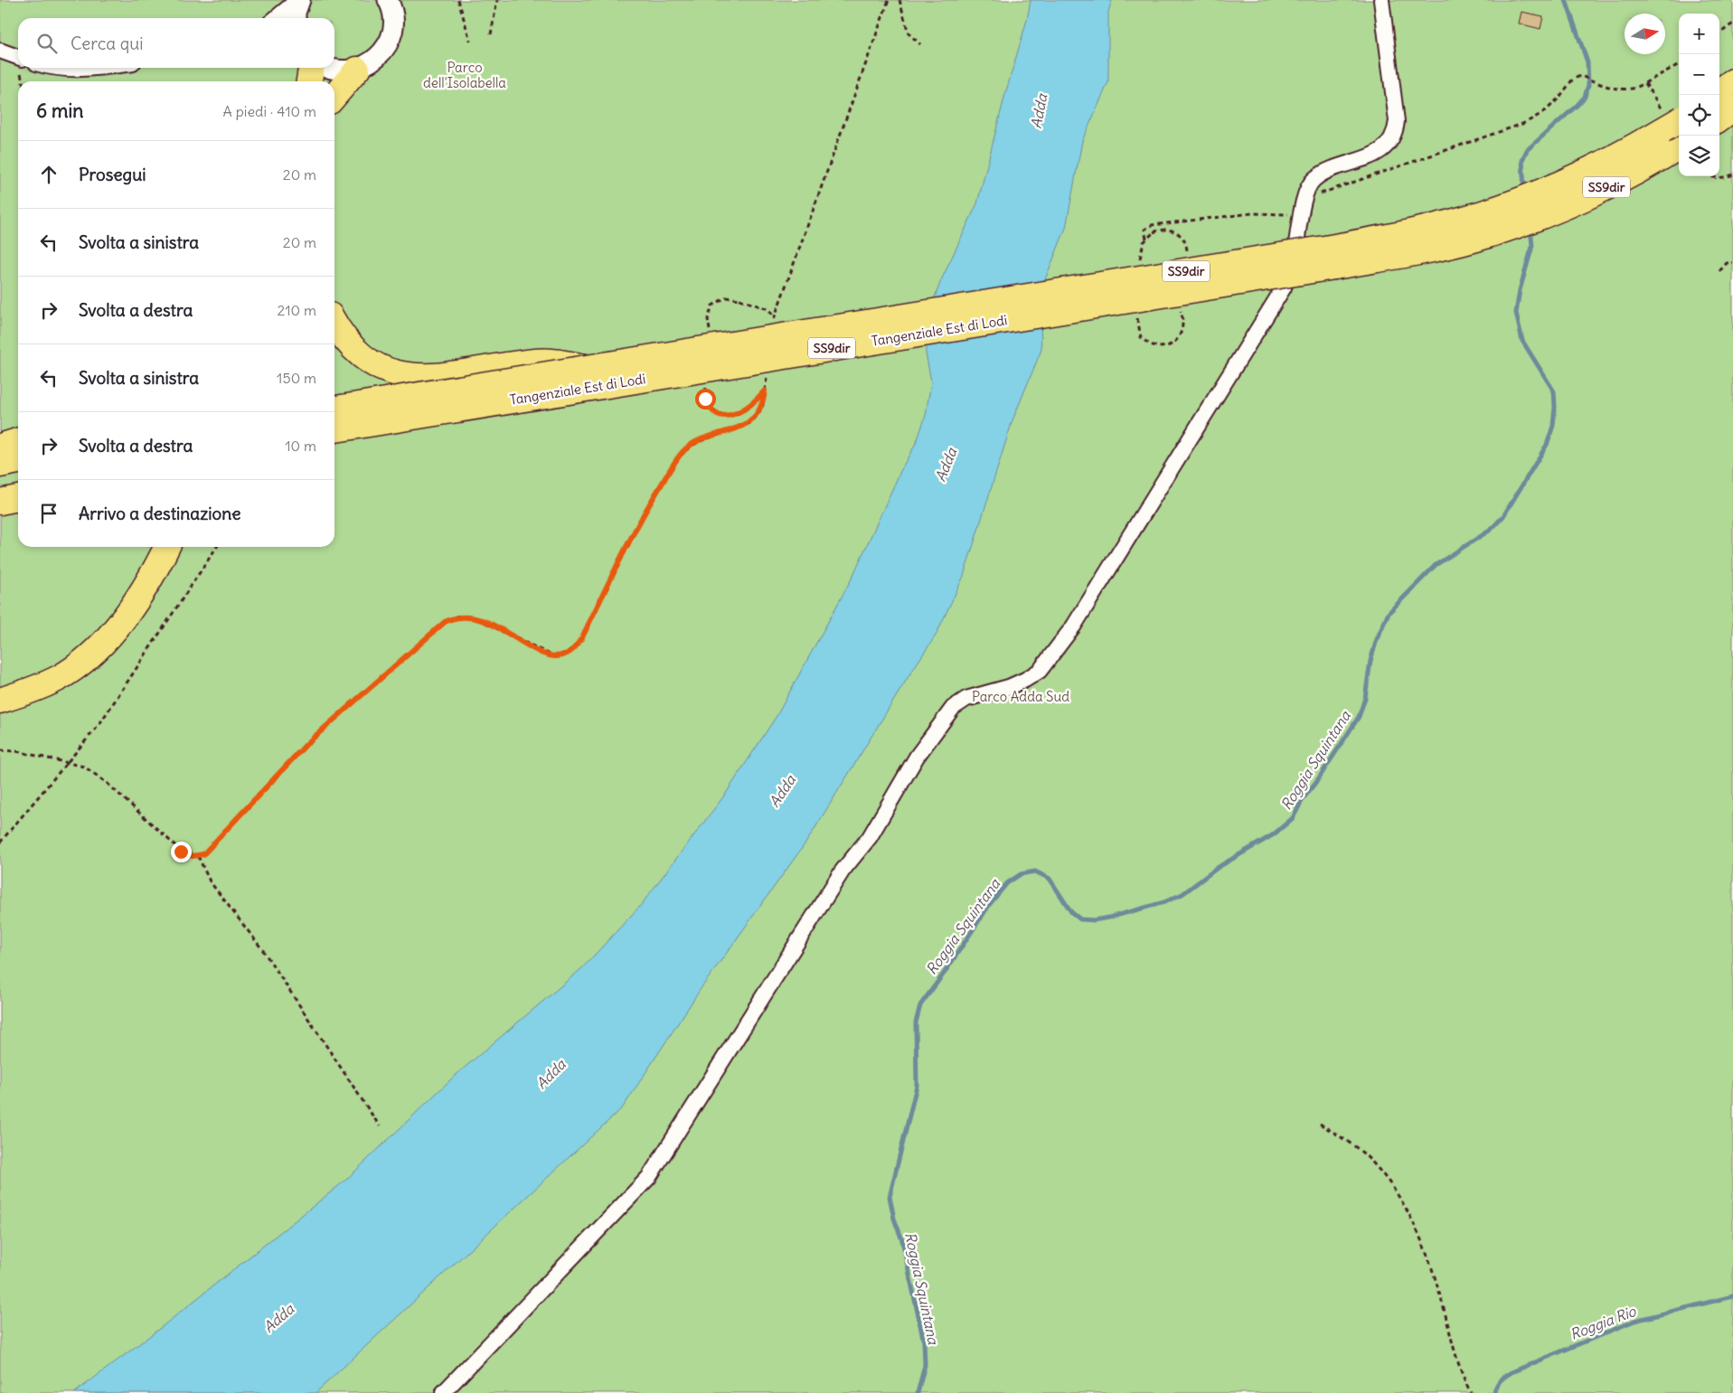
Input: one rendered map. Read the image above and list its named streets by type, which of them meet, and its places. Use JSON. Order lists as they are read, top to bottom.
{
  "streets": {
    "highway": ["SS9dir", "Tangenziale Est di Lodi"]
  },
  "crossings": [
    ["SS9dir", "Tangenziale Est di Lodi"]
  ],
  "water": ["Adda", "Roggia Squintana", "Roggia Rio"],
  "parks": ["Parco dell'Isolabella", "Parco Adda Sud"],
  "north": "right",
  "page": {
    "map_buttons": ["+", "−"],
    "search": "Cerca qui",
    "heading": ["6 min", "A piedi · 410 m"],
    "list": [
      ["Prosegui", "20 m"],
      ["Svolta a sinistra", "20 m"],
      ["Svolta a destra", "210 m"],
      ["Svolta a sinistra", "150 m"],
      ["Svolta a destra", "10 m"],
      "Arrivo a destinazione"
    ]
  }
}
